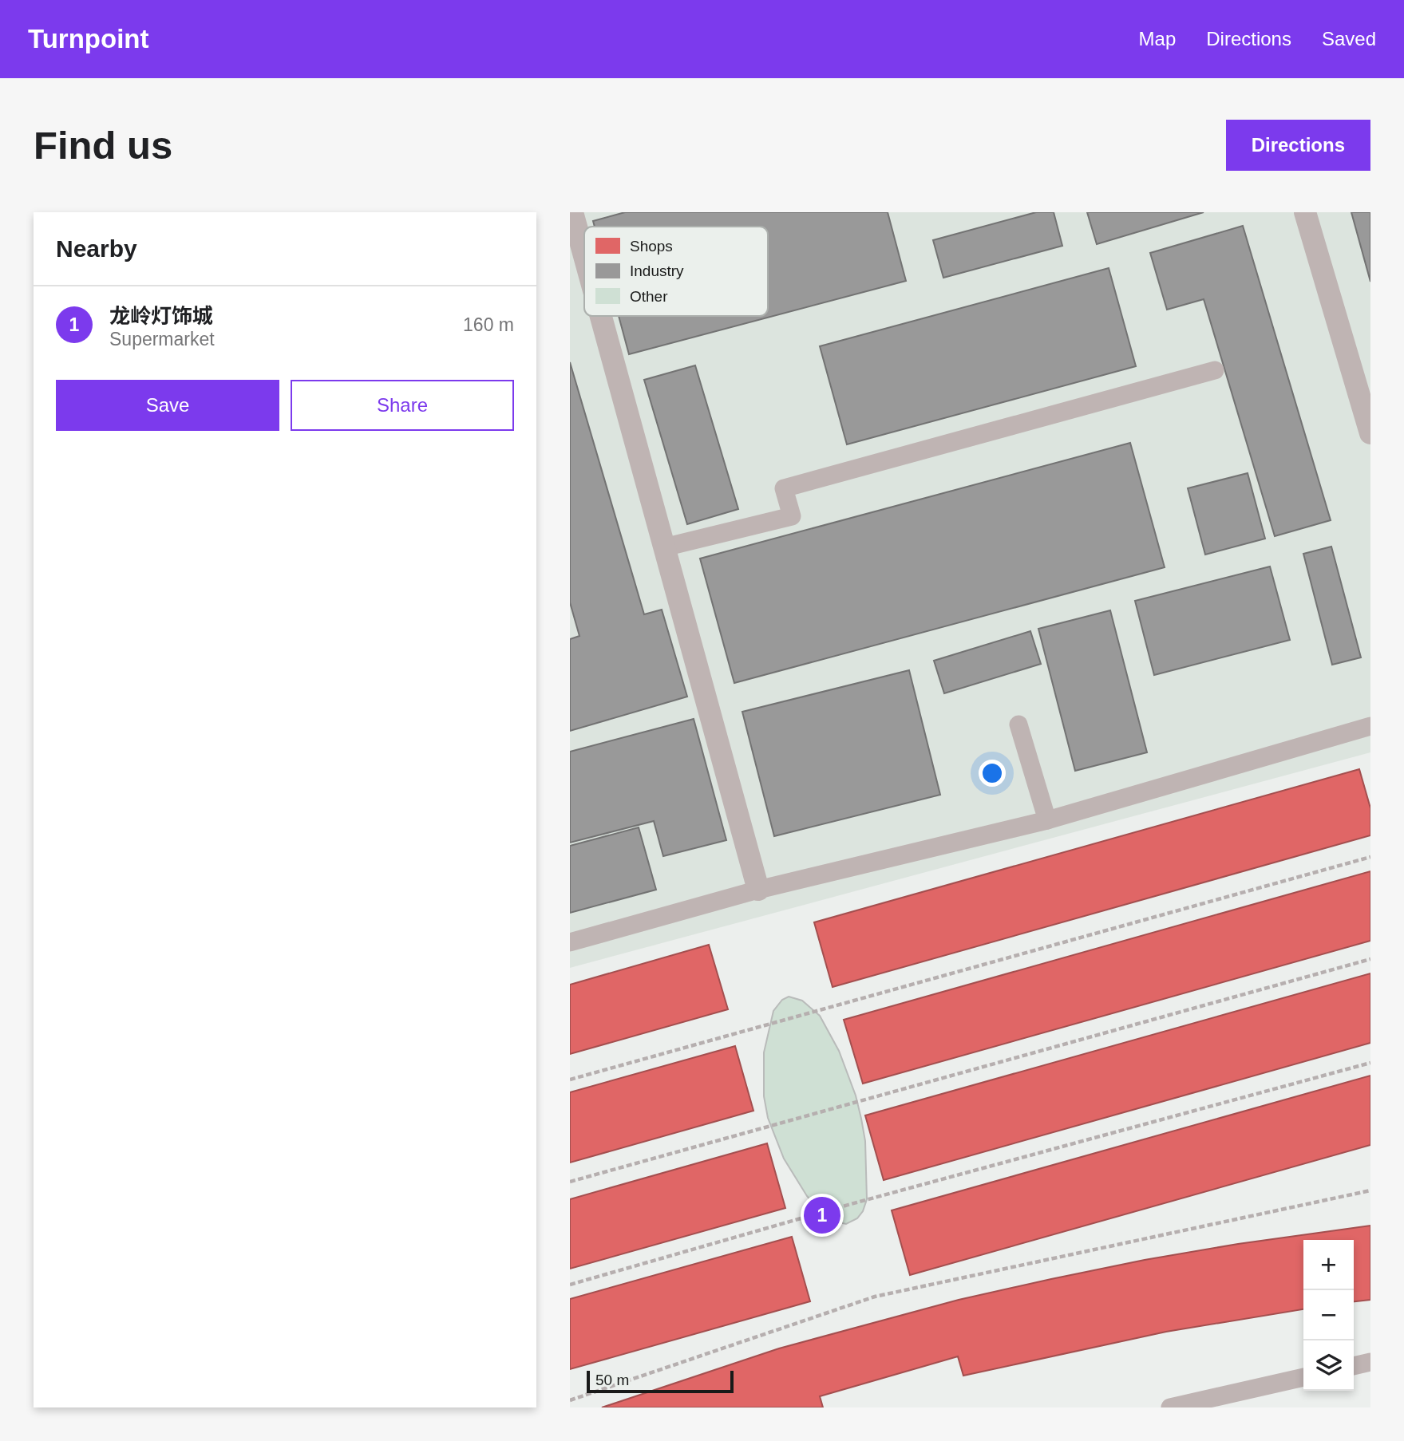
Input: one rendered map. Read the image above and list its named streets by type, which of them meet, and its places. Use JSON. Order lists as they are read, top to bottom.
{
  "legend": ["Shops", "Industry", "Other"],
  "scale_bar": "50 m",
  "page": {
    "header": "Turnpoint",
    "nav": ["Map", "Directions", "Saved"],
    "buttons": [
      "Directions",
      ["Save", "Share"]
    ],
    "title": "Find us",
    "heading": "Nearby",
    "list": [
      {
        "mark": "1",
        "name": "龙岭灯饰城",
        "note": "Supermarket",
        "value": "160 m"
      }
    ],
    "pins": "1",
    "map_buttons": ["+", "−"],
    "scale": "50 m"
  }
}
